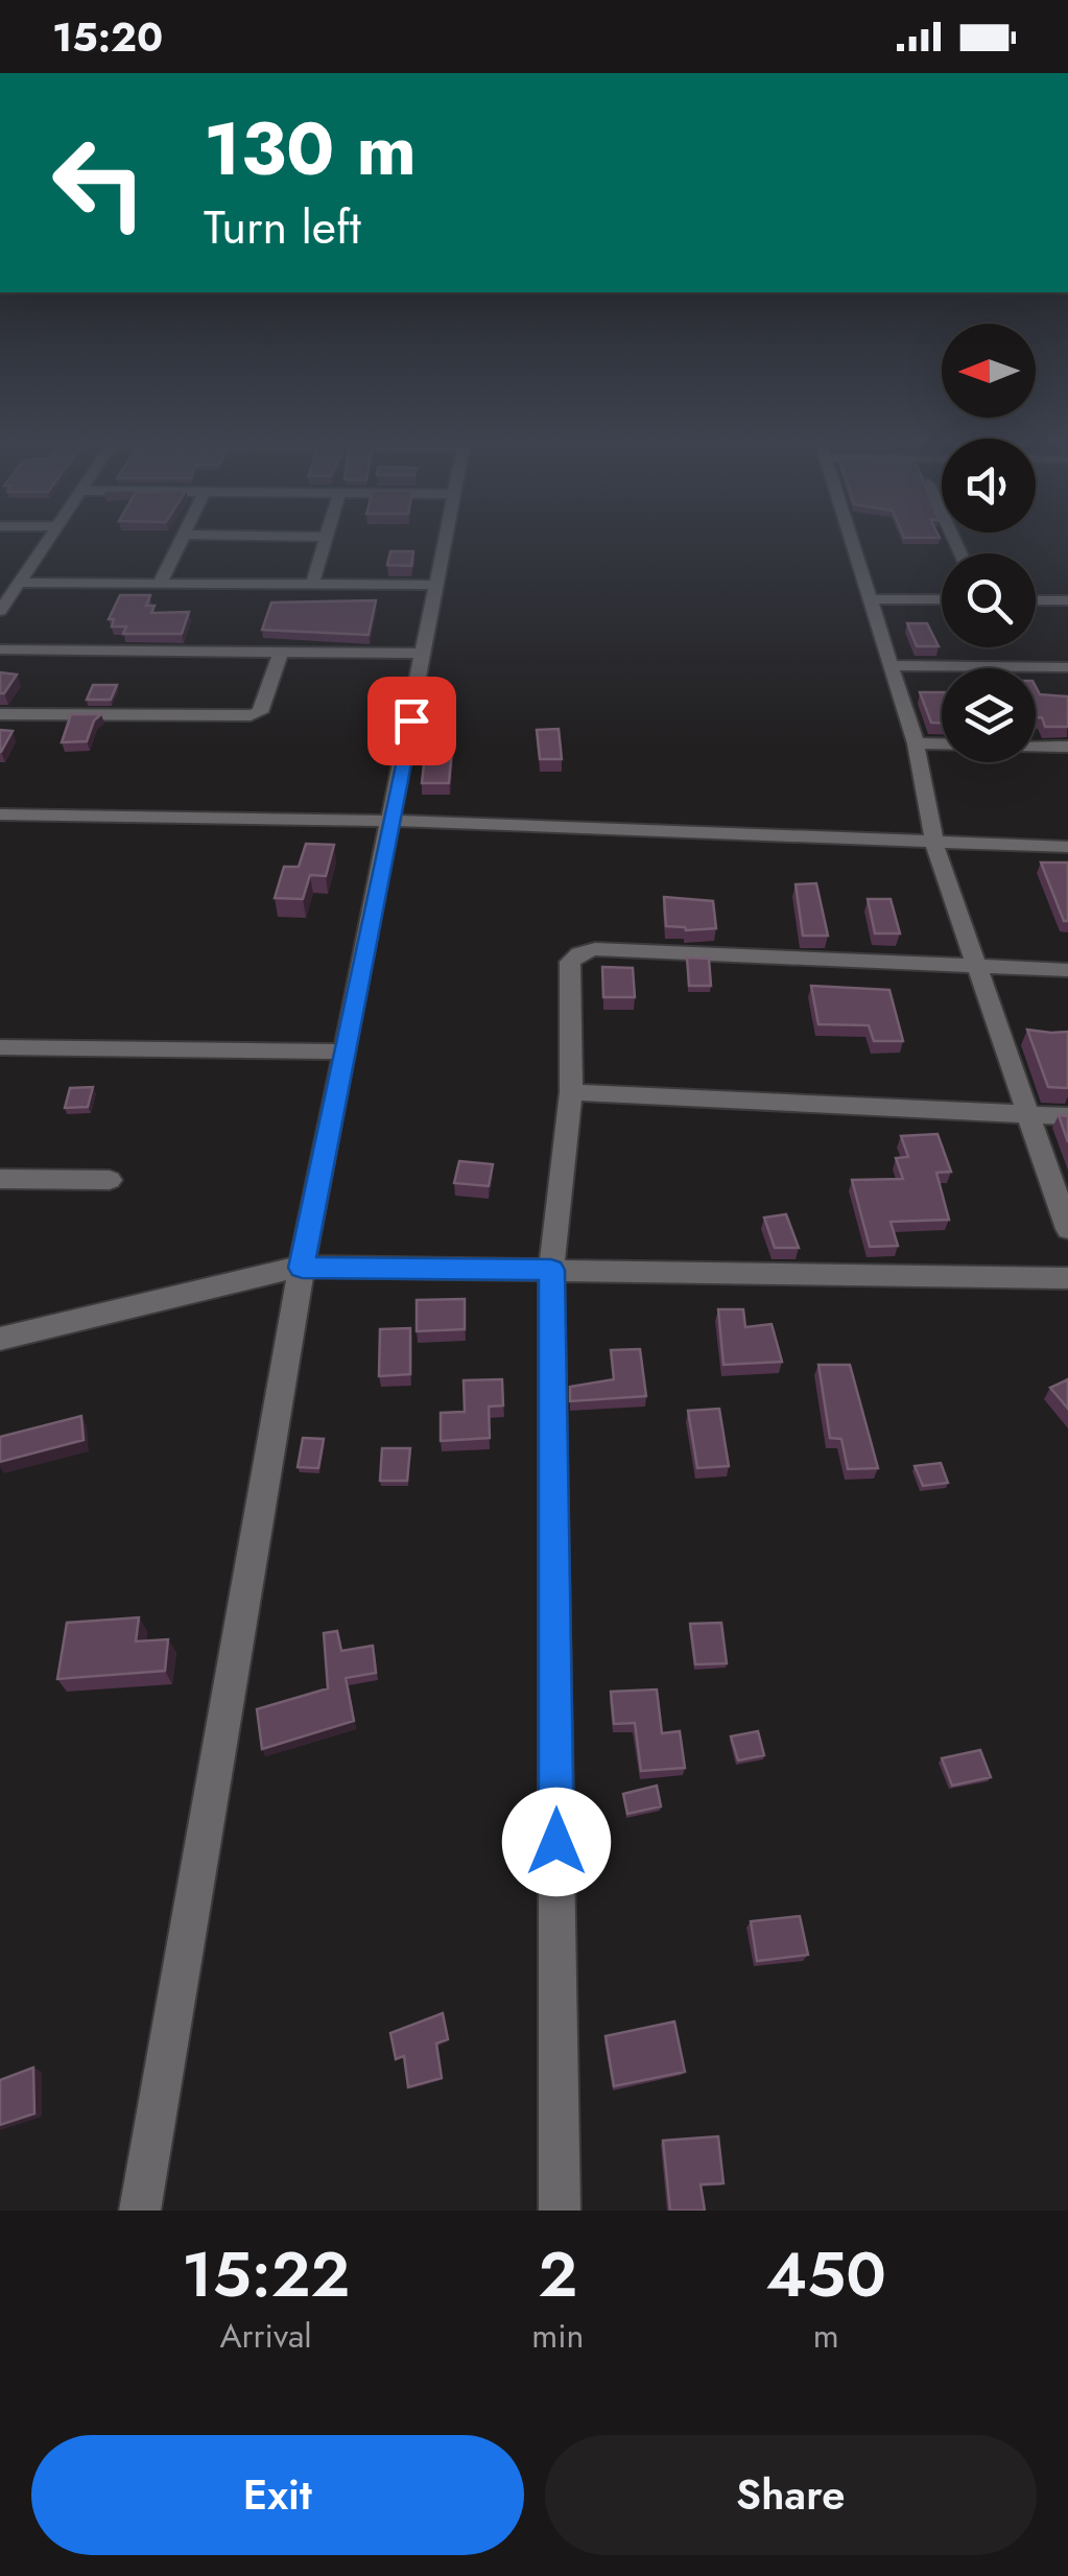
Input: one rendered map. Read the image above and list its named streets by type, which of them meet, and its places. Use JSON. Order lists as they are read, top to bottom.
{
  "north": "left",
  "page": {
    "status": "15:20",
    "turn": ["130 m", "Turn left"],
    "eta": [
      "15:22",
      "Arrival",
      "2",
      "min",
      "450",
      "m"
    ],
    "buttons": ["Exit", "Share"]
  }
}
